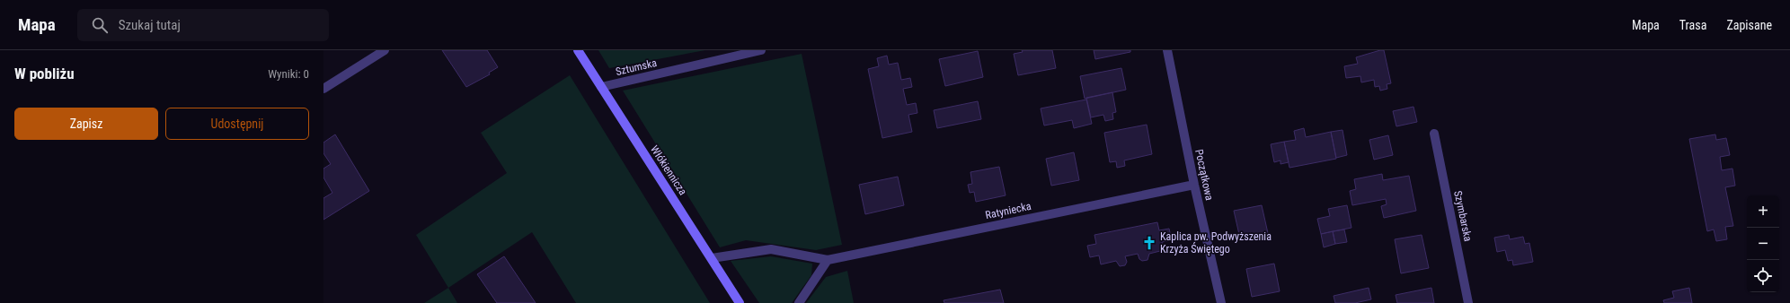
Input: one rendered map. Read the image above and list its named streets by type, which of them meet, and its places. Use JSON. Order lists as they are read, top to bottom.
{
  "streets": {
    "street": [
      "Sztumska",
      "Włókiennicza",
      "Początkowa",
      "Ratyniecka",
      "Szymbarska"
    ]
  },
  "crossings": [
    ["Sztumska", "Włókiennicza"],
    ["Włókiennicza", "Ratyniecka"],
    ["Początkowa", "Ratyniecka"]
  ],
  "places": {
    "church": ["Kaplica pw. Podwyższenia Krzyża Świętego"]
  },
  "page": {
    "header": "Mapa",
    "search": "Szukaj tutaj",
    "nav": ["Mapa", "Trasa", "Zapisane"],
    "heading": ["W pobliżu", "Wyniki: 0"],
    "buttons": ["Zapisz", "Udostępnij"],
    "map_buttons": ["+", "−"]
  }
}
